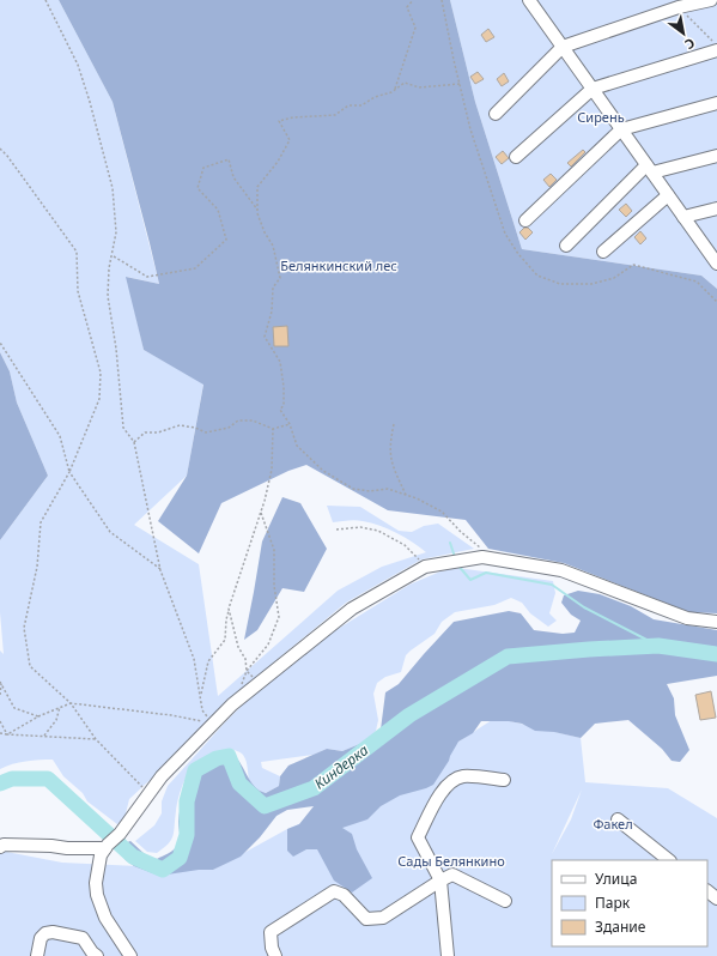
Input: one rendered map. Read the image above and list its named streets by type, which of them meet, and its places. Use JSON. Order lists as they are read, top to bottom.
{
  "water": ["Киндерка"],
  "parks": [
    "Сирень",
    "Белянкинский лес",
    "Факел",
    "Сады Белянкино"
  ],
  "legend": ["Улица", "Парк", "Здание"],
  "north": "bottom right"
}
